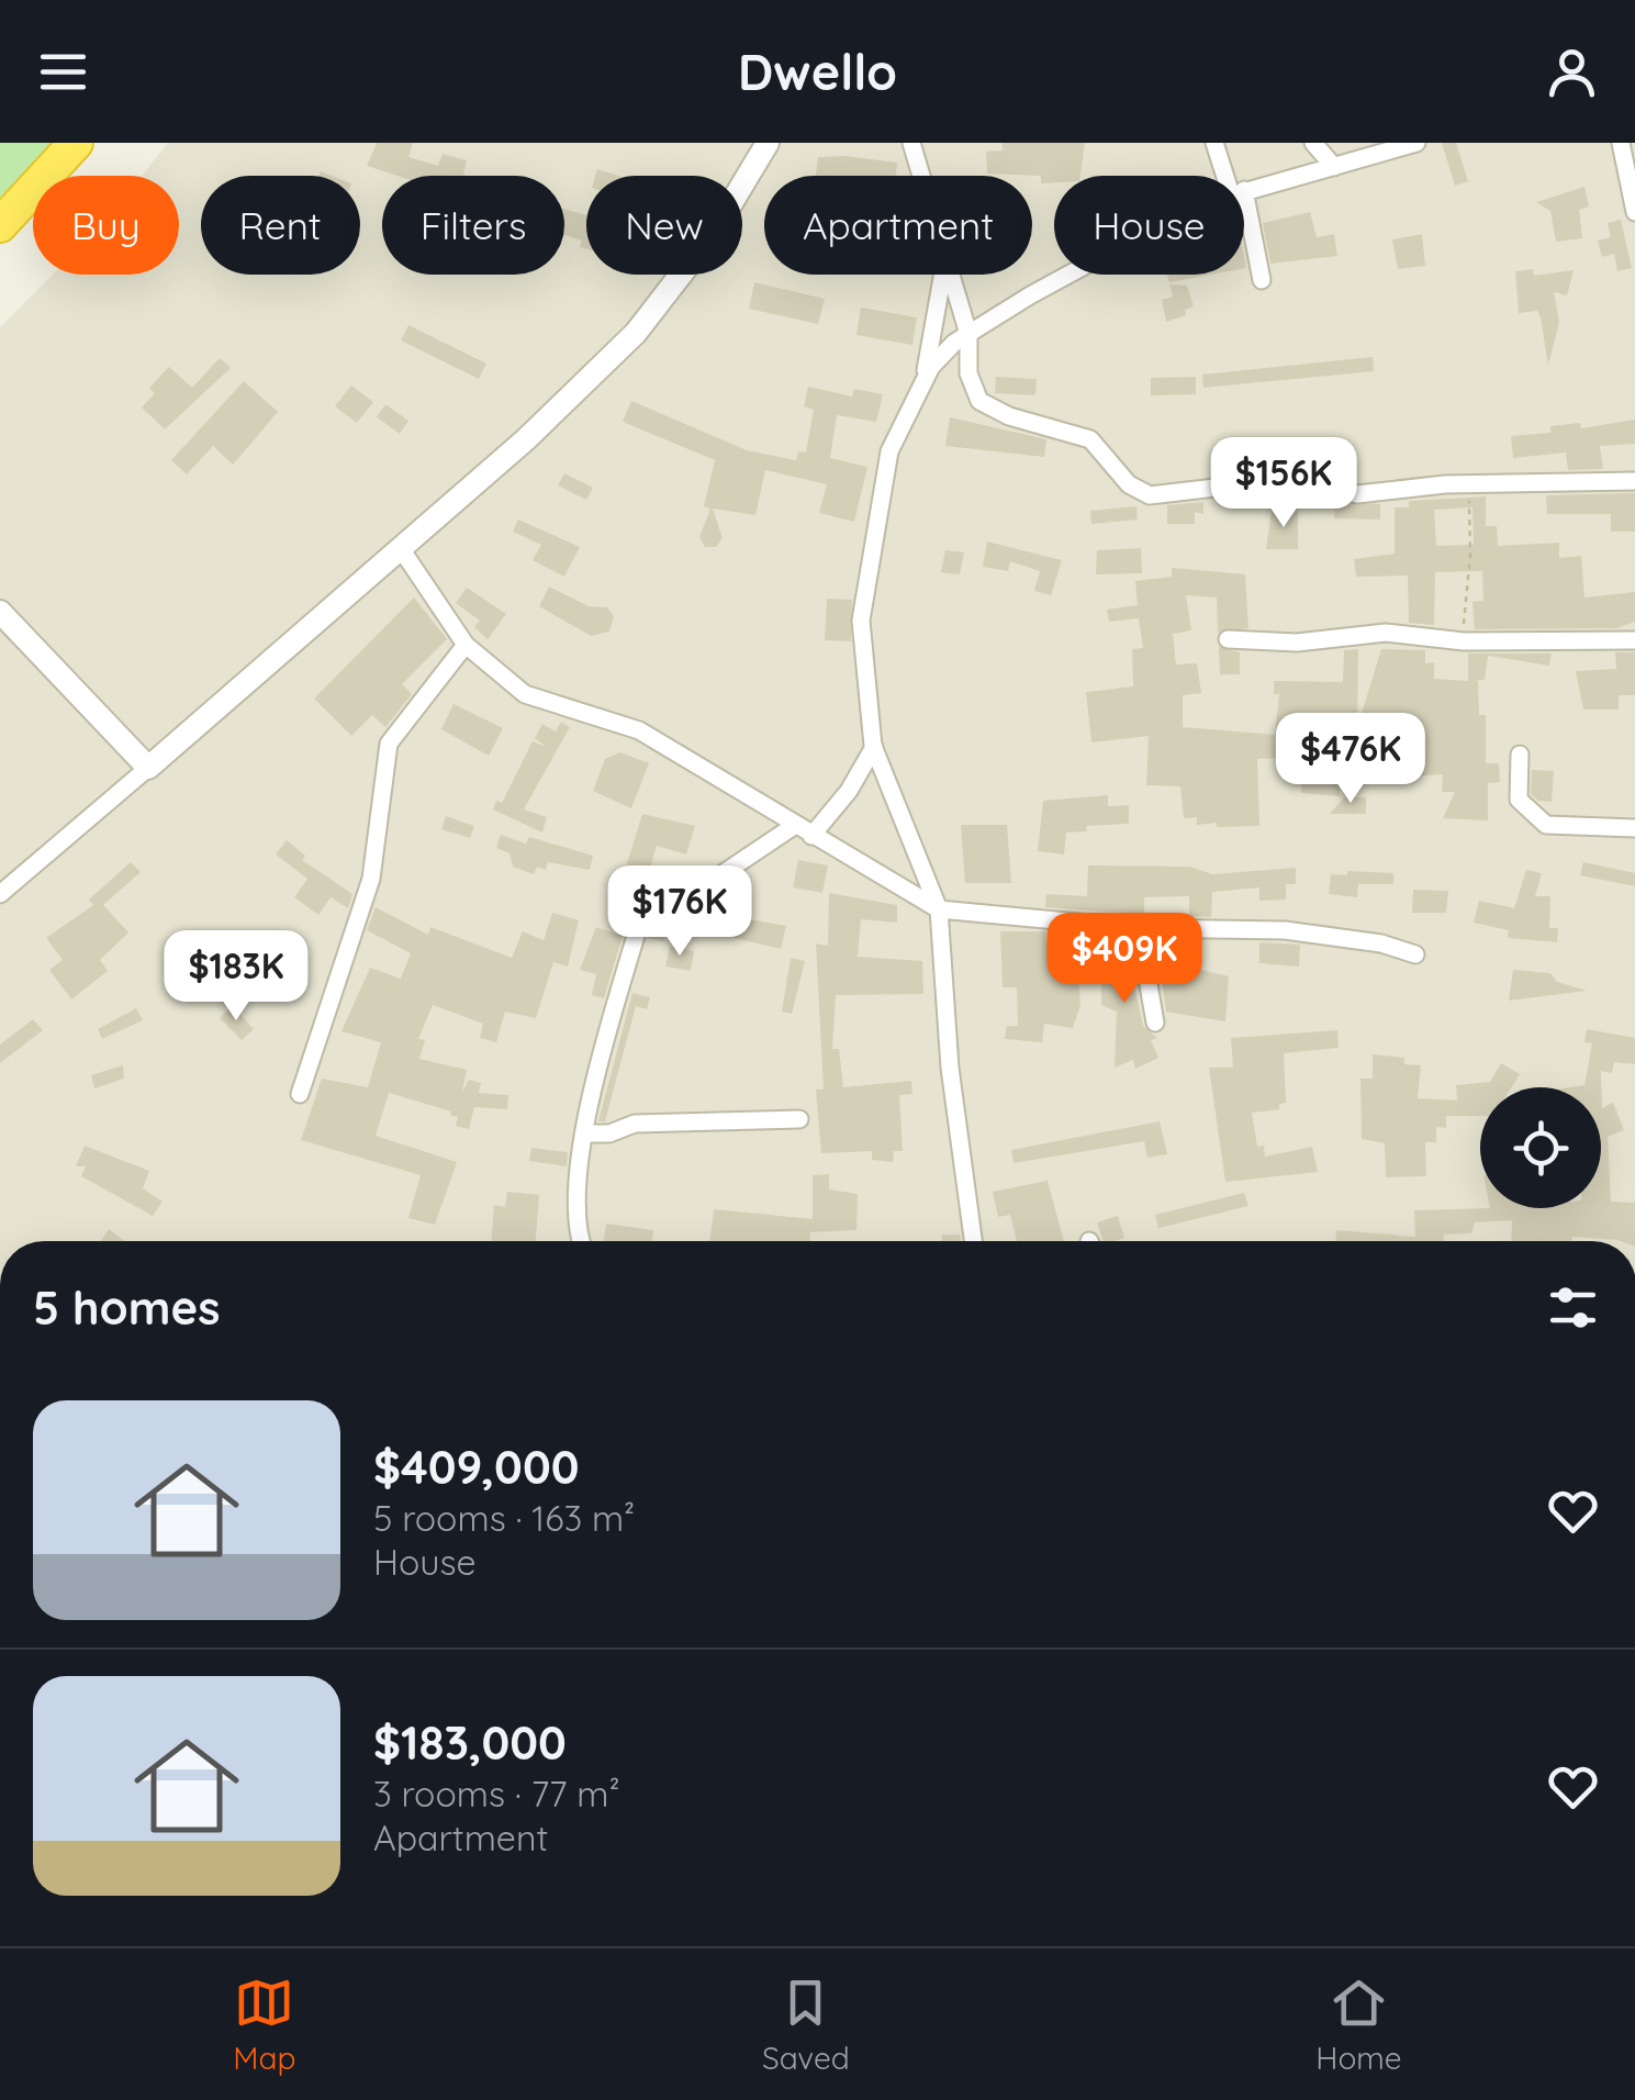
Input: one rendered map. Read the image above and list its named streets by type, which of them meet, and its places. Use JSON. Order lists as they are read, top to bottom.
{
  "page": {
    "header": "Dwello",
    "chip": [
      "Buy",
      "Rent",
      "Filters",
      "New",
      "Apartment",
      "House"
    ],
    "price": [
      "$156K",
      "$476K",
      "$176K",
      "$409K",
      "$183K"
    ],
    "heading": "5 homes",
    "list": [
      {
        "name": "$409,000",
        "note": "5 rooms · 163 m² · House"
      },
      {
        "name": "$183,000",
        "note": "3 rooms · 77 m² · Apartment"
      }
    ],
    "tabs": ["Map", "Saved", "Home"]
  }
}
